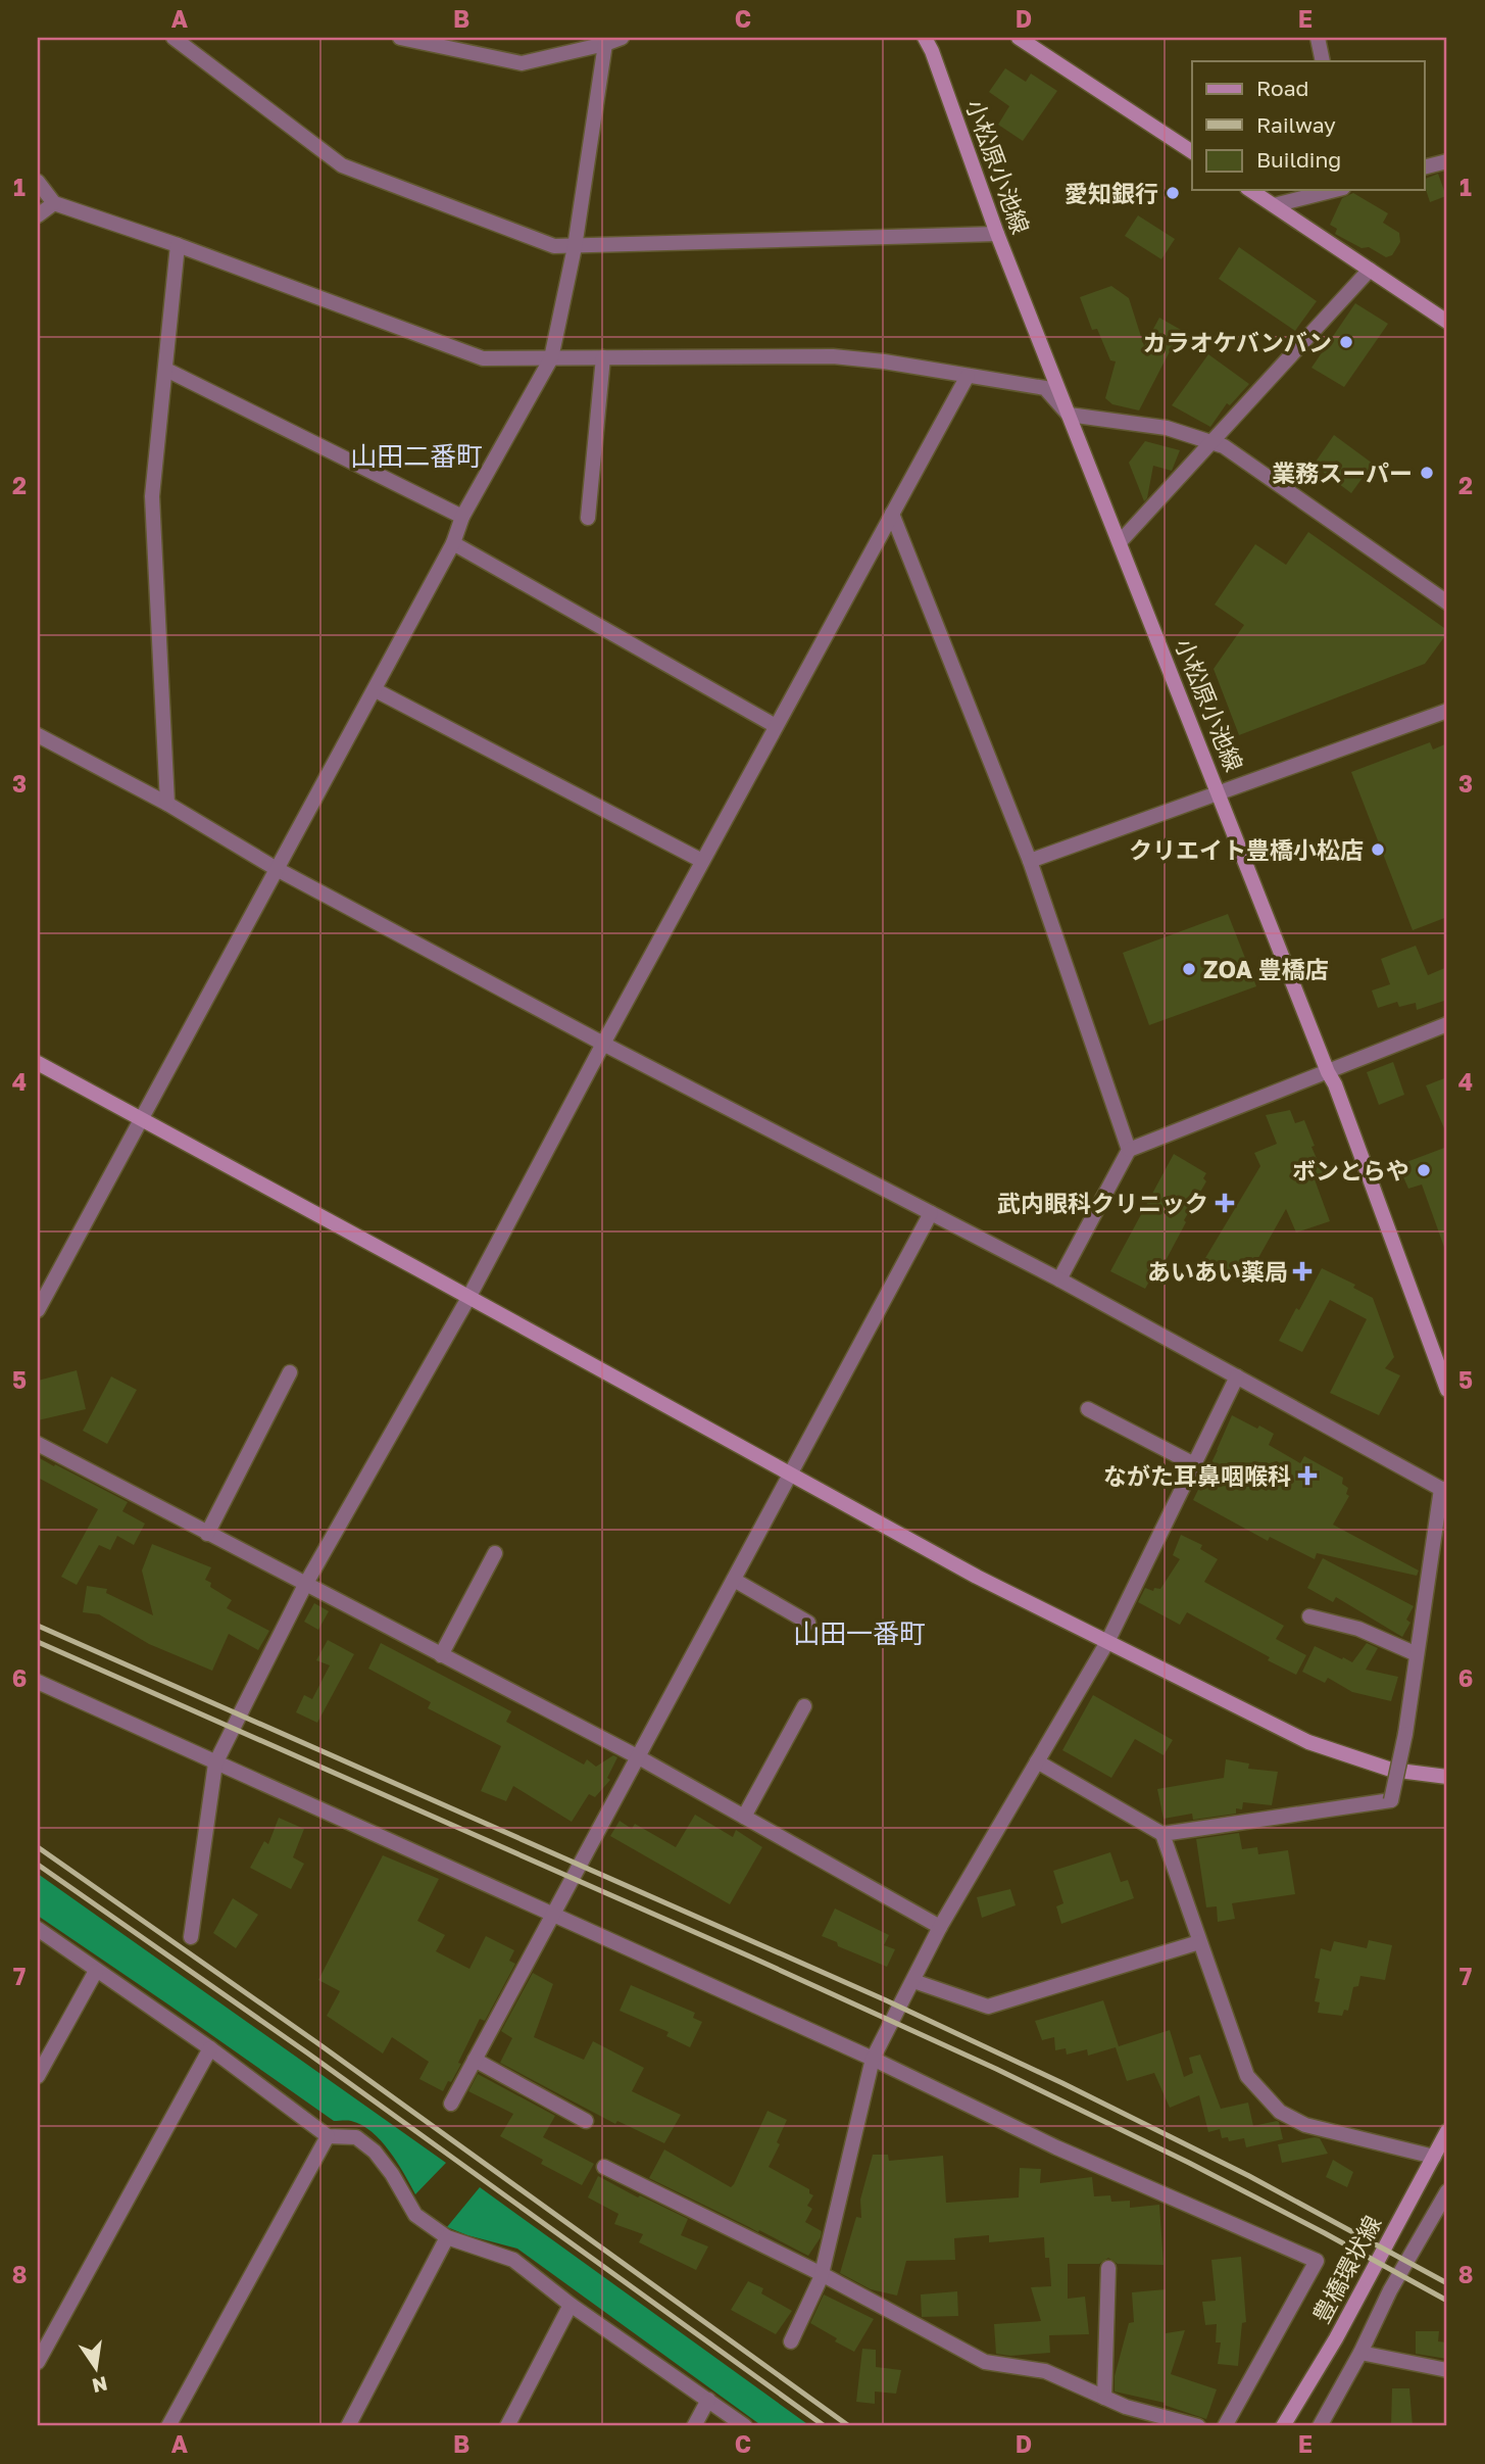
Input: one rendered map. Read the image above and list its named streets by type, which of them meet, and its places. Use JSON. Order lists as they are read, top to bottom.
{
  "streets": {
    "street": ["小松原小池線", "豊橋環状線"]
  },
  "districts": ["山田二番町", "山田一番町"],
  "places": {
    "other": [
      "愛知銀行",
      "カラオケバンバン",
      "業務スーパー",
      "クリエイト豊橋小松店",
      "ZOA 豊橋店",
      "ボンとらや"
    ],
    "health": ["武内眼科クリニック", "あいあい薬局", "ながた耳鼻咽喉科"]
  },
  "legend": ["Road", "Railway", "Building"],
  "north": "bottom",
  "grid": {
    "columns": [
      "A",
      "B",
      "C",
      "D",
      "E"
    ],
    "rows": [
      "1",
      "2",
      "3",
      "4",
      "5",
      "6",
      "7",
      "8"
    ]
  }
}
